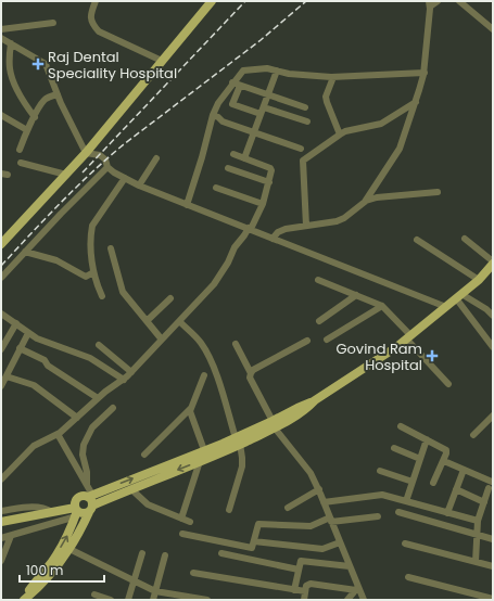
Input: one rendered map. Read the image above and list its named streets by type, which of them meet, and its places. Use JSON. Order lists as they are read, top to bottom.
{
  "places": {
    "health": ["Raj Dental Speciality Hospital", "Govind Ram Hospital"]
  },
  "scale_bar": "100 m"
}
